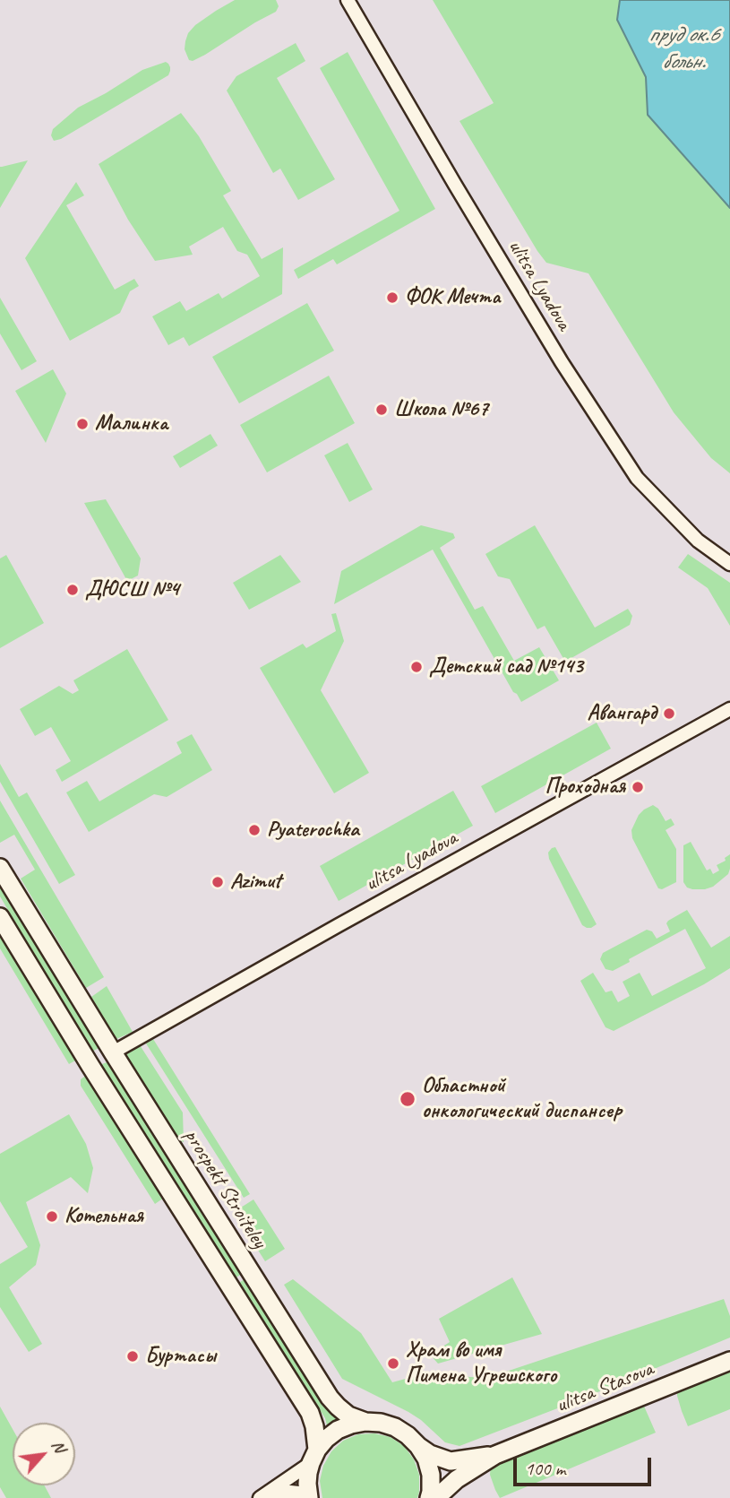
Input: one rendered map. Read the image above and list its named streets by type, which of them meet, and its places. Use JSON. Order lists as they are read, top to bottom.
{
  "streets": {
    "main road": ["prospekt Stroiteley", "ulitsa Stasova"],
    "street": ["ulitsa Lyadova"]
  },
  "crossings": [
    ["ulitsa Lyadova", "prospekt Stroiteley"],
    ["prospekt Stroiteley", "ulitsa Stasova"]
  ],
  "water": ["пруд ок.6 больн."],
  "places": [
    "ФОК Мечта",
    "Школа №67",
    "Малинка",
    "ДЮСШ №4",
    "Детский сад №143",
    "Авангард",
    "Проходная",
    "Pyaterochka",
    "Azimut",
    "Областной онкологический диспансер",
    "Котельная",
    "Буртасы",
    "Храм во имя Пимена Угрешского"
  ],
  "scale_bar": "100 m",
  "north": "top right"
}
